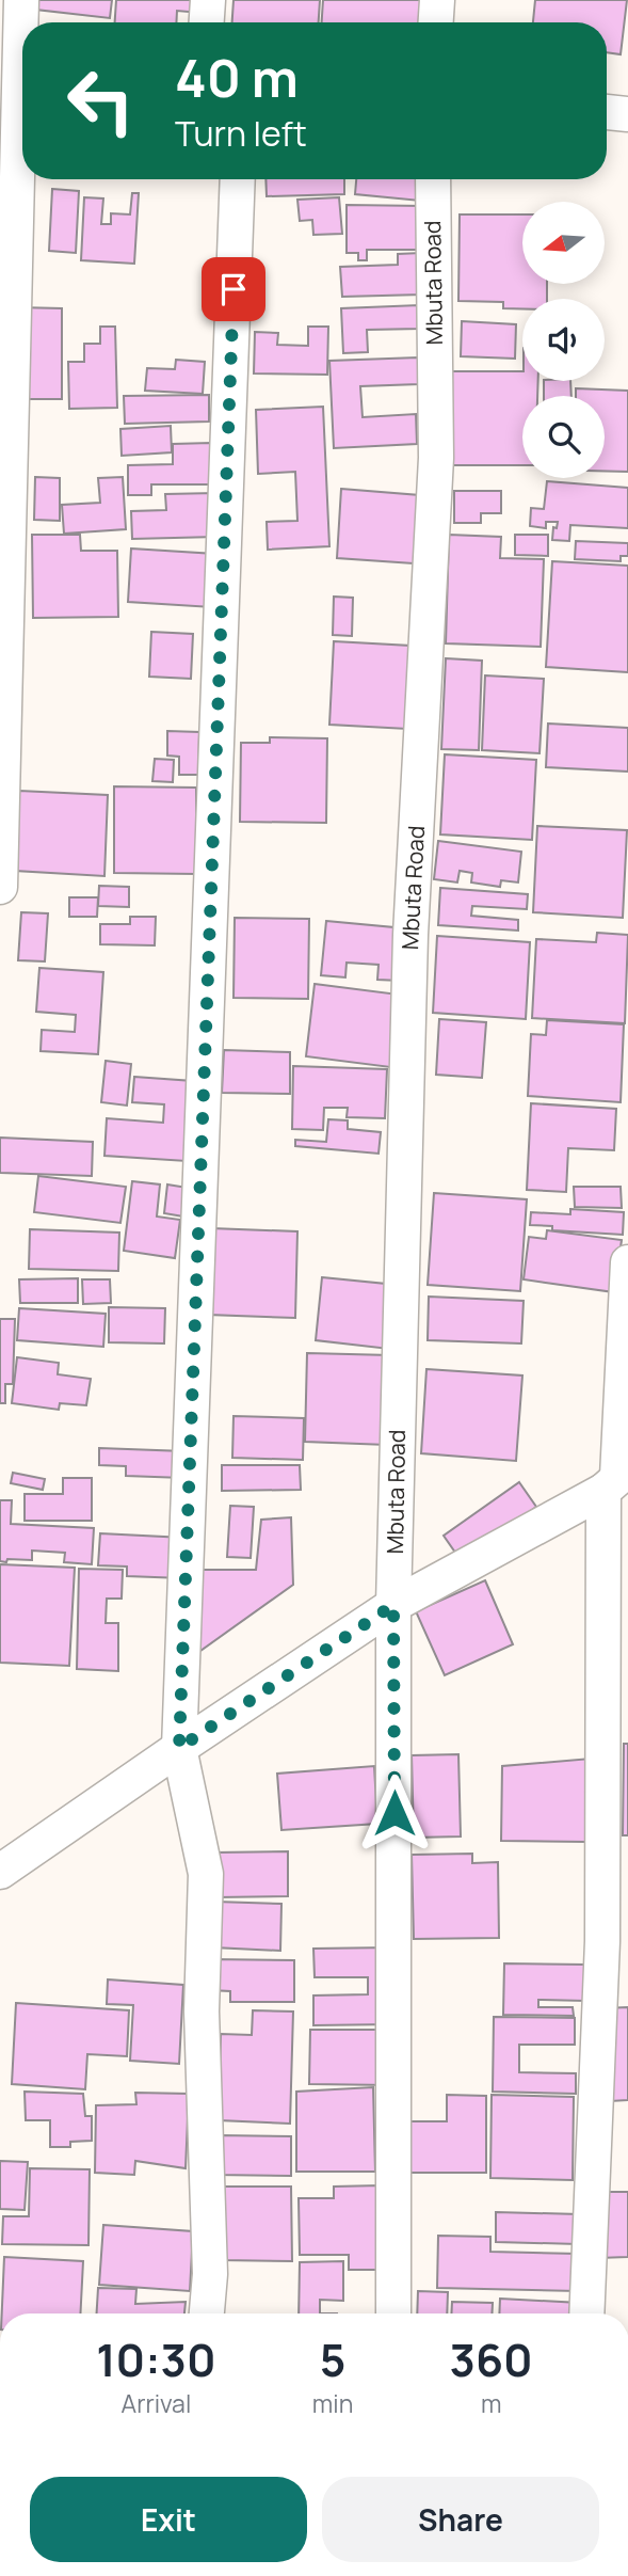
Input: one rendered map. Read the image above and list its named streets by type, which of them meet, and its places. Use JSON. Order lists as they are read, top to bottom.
{
  "streets": {
    "street": ["Mbuta Road"]
  },
  "north": "left",
  "page": {
    "turn": ["40 m", "Turn left"],
    "eta": [
      "10:30",
      "Arrival",
      "5",
      "min",
      "360",
      "m"
    ],
    "buttons": ["Exit", "Share"]
  }
}
